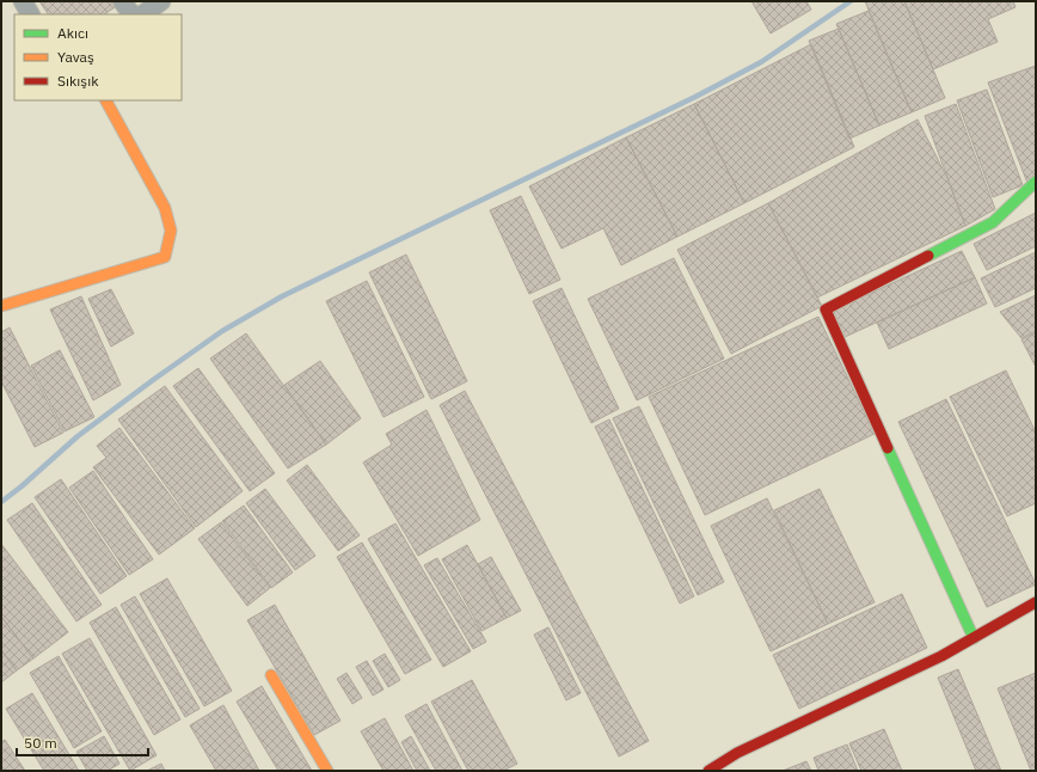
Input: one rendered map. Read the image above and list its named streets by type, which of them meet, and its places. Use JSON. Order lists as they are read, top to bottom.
{
  "legend": ["Akıcı", "Yavaş", "Sıkışık"],
  "scale_bar": "50 m"
}
